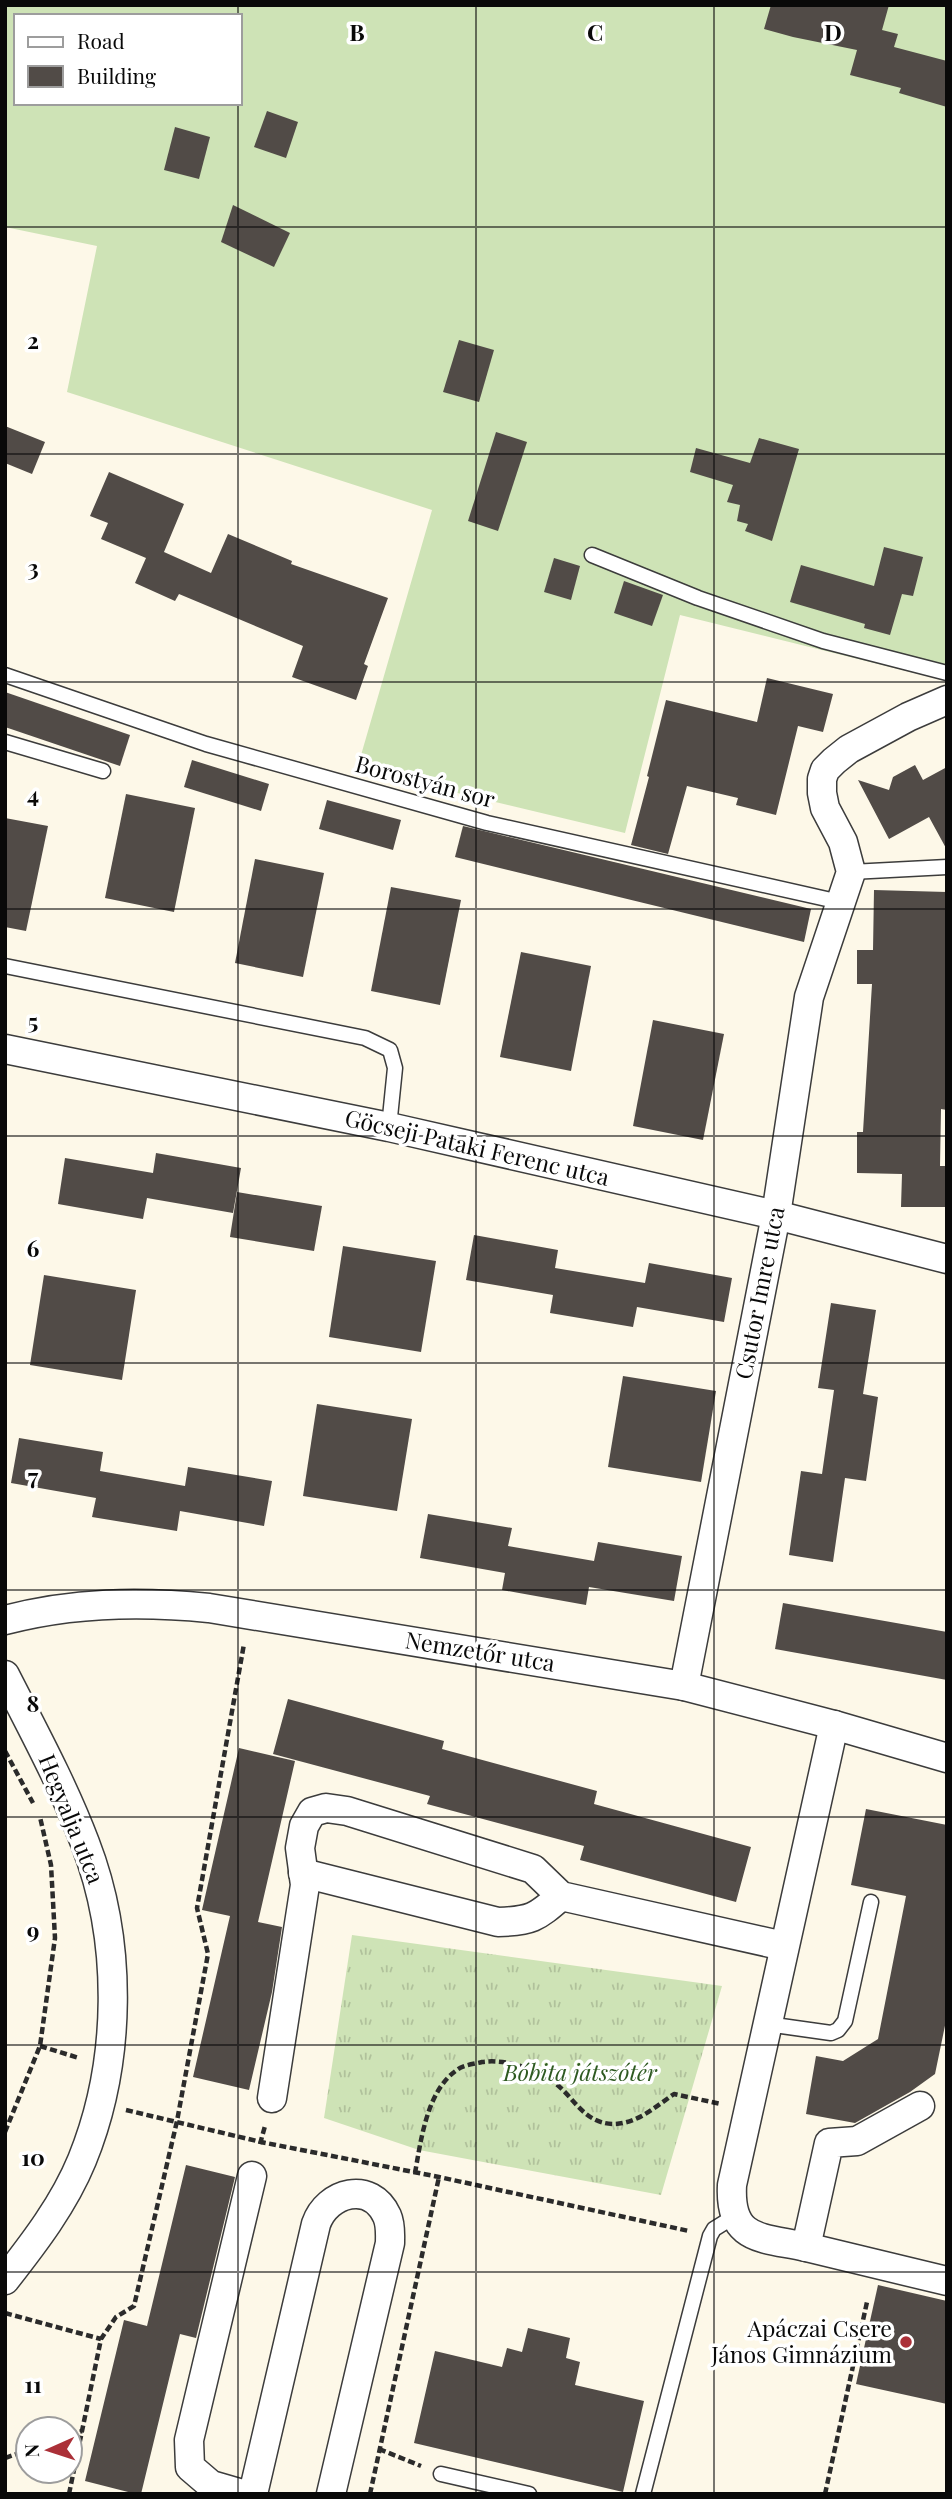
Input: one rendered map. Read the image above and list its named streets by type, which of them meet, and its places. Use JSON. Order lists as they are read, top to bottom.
{
  "streets": {
    "street": [
      "Göcseji Pataki Ferenc utca",
      "Csutor Imre utca",
      "Nemzetőr utca",
      "Hegyalja utca"
    ],
    "lane": ["Borostyán sor"]
  },
  "crossings": [
    ["Borostyán sor", "Csutor Imre utca"],
    ["Göcseji Pataki Ferenc utca", "Csutor Imre utca"],
    ["Csutor Imre utca", "Nemzetőr utca"]
  ],
  "parks": ["Bóbita játszótér"],
  "places": ["Apáczai Csere János Gimnázium"],
  "legend": ["Road", "Building"],
  "north": "left",
  "grid": {
    "columns": ["B", "C", "D"],
    "rows": [
      "2",
      "3",
      "4",
      "5",
      "6",
      "7",
      "8",
      "9",
      "10",
      "11"
    ]
  }
}
